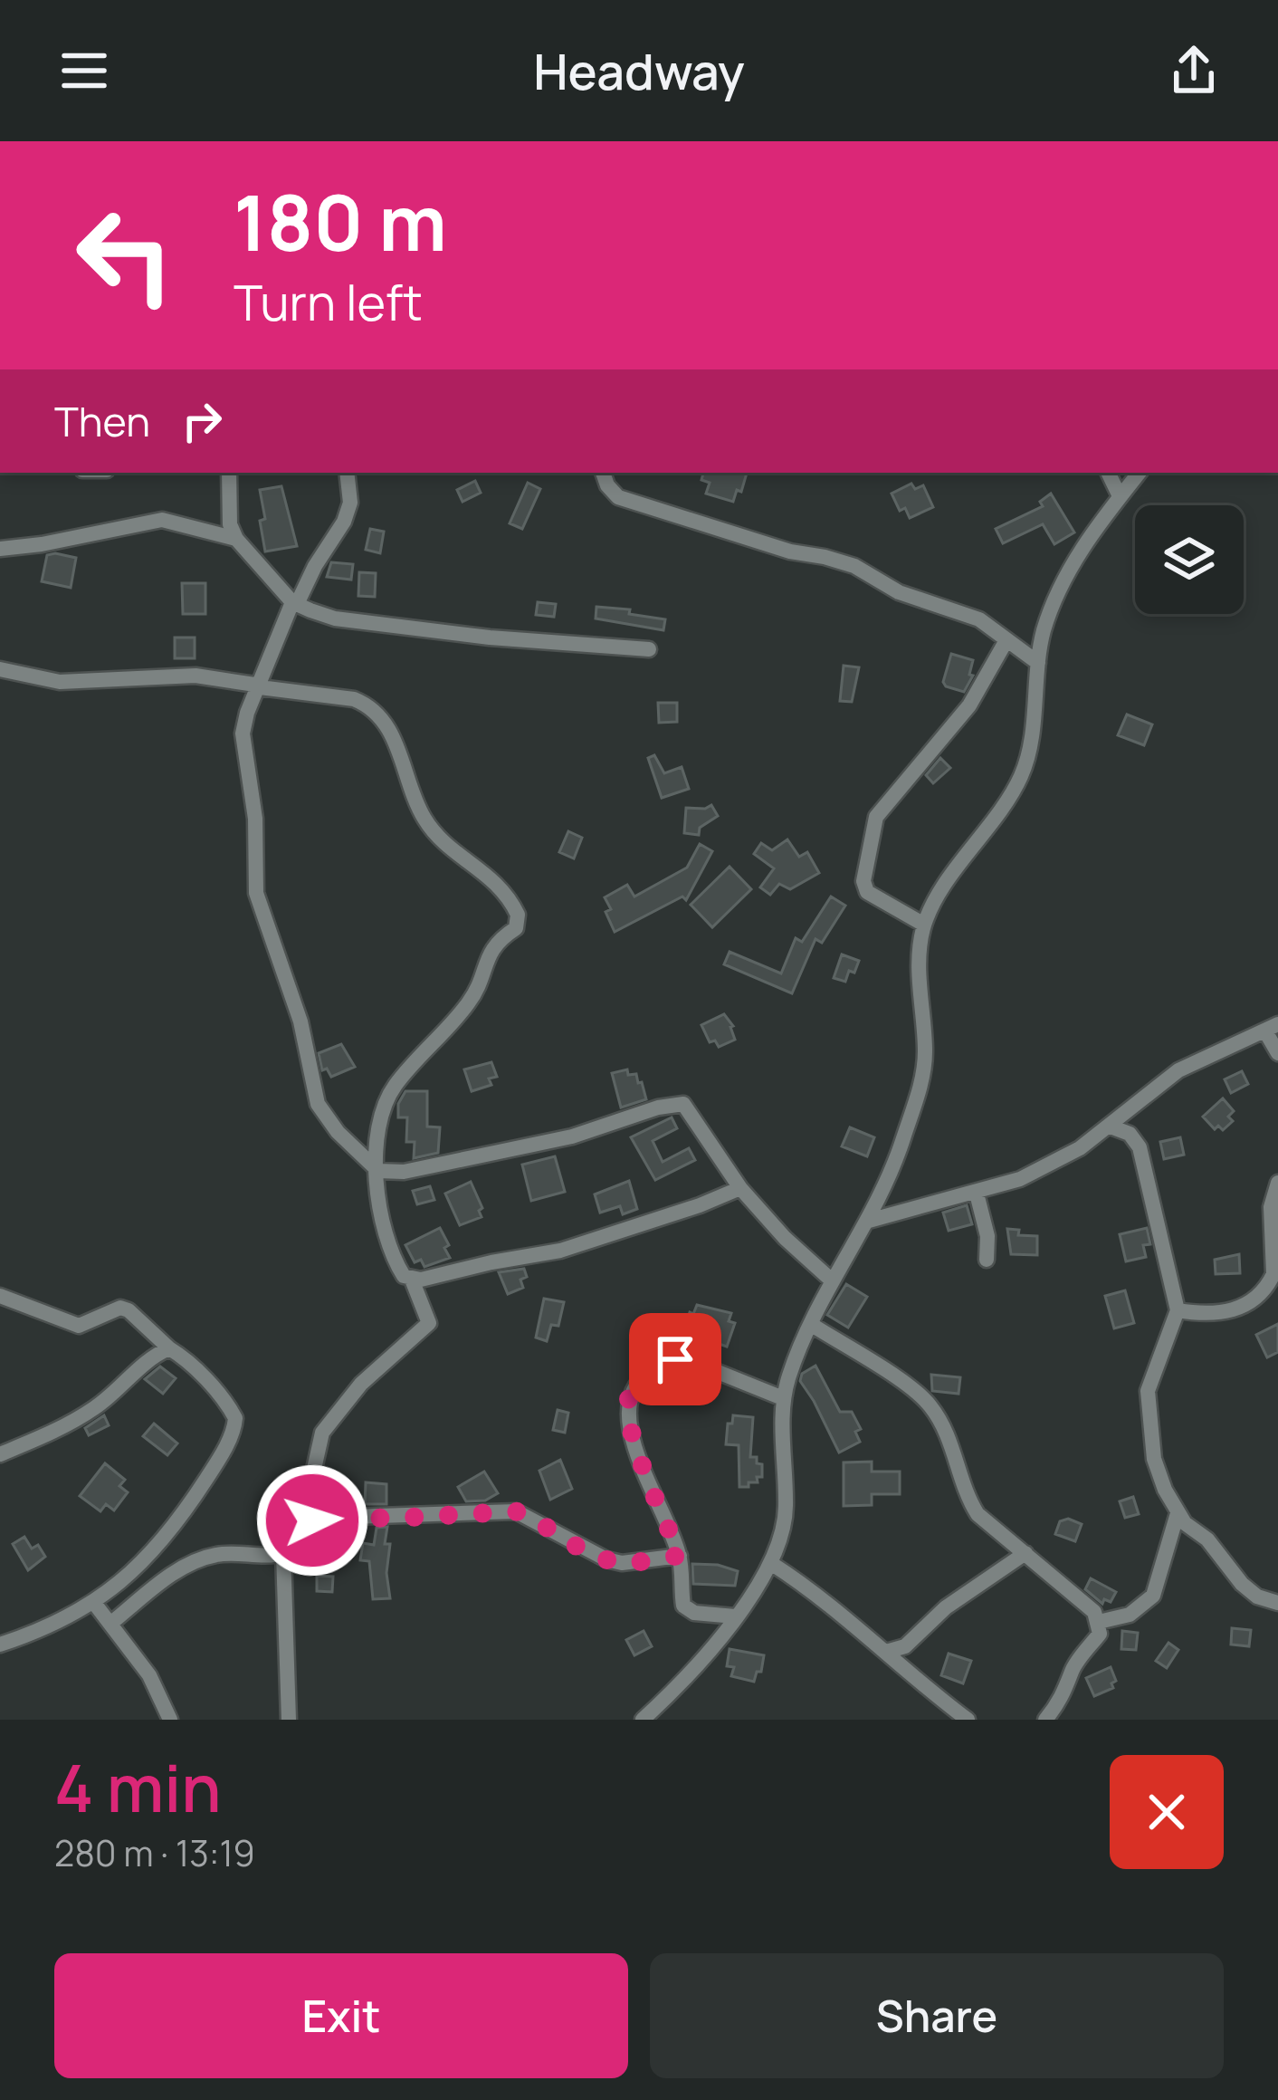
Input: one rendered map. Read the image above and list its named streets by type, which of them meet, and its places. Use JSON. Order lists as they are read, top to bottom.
{
  "page": {
    "header": "Headway",
    "turn": ["180 m", "Turn left"],
    "then": "Then",
    "heading": ["4 min", "280 m · 13:19"],
    "buttons": ["Exit", "Share"]
  }
}
